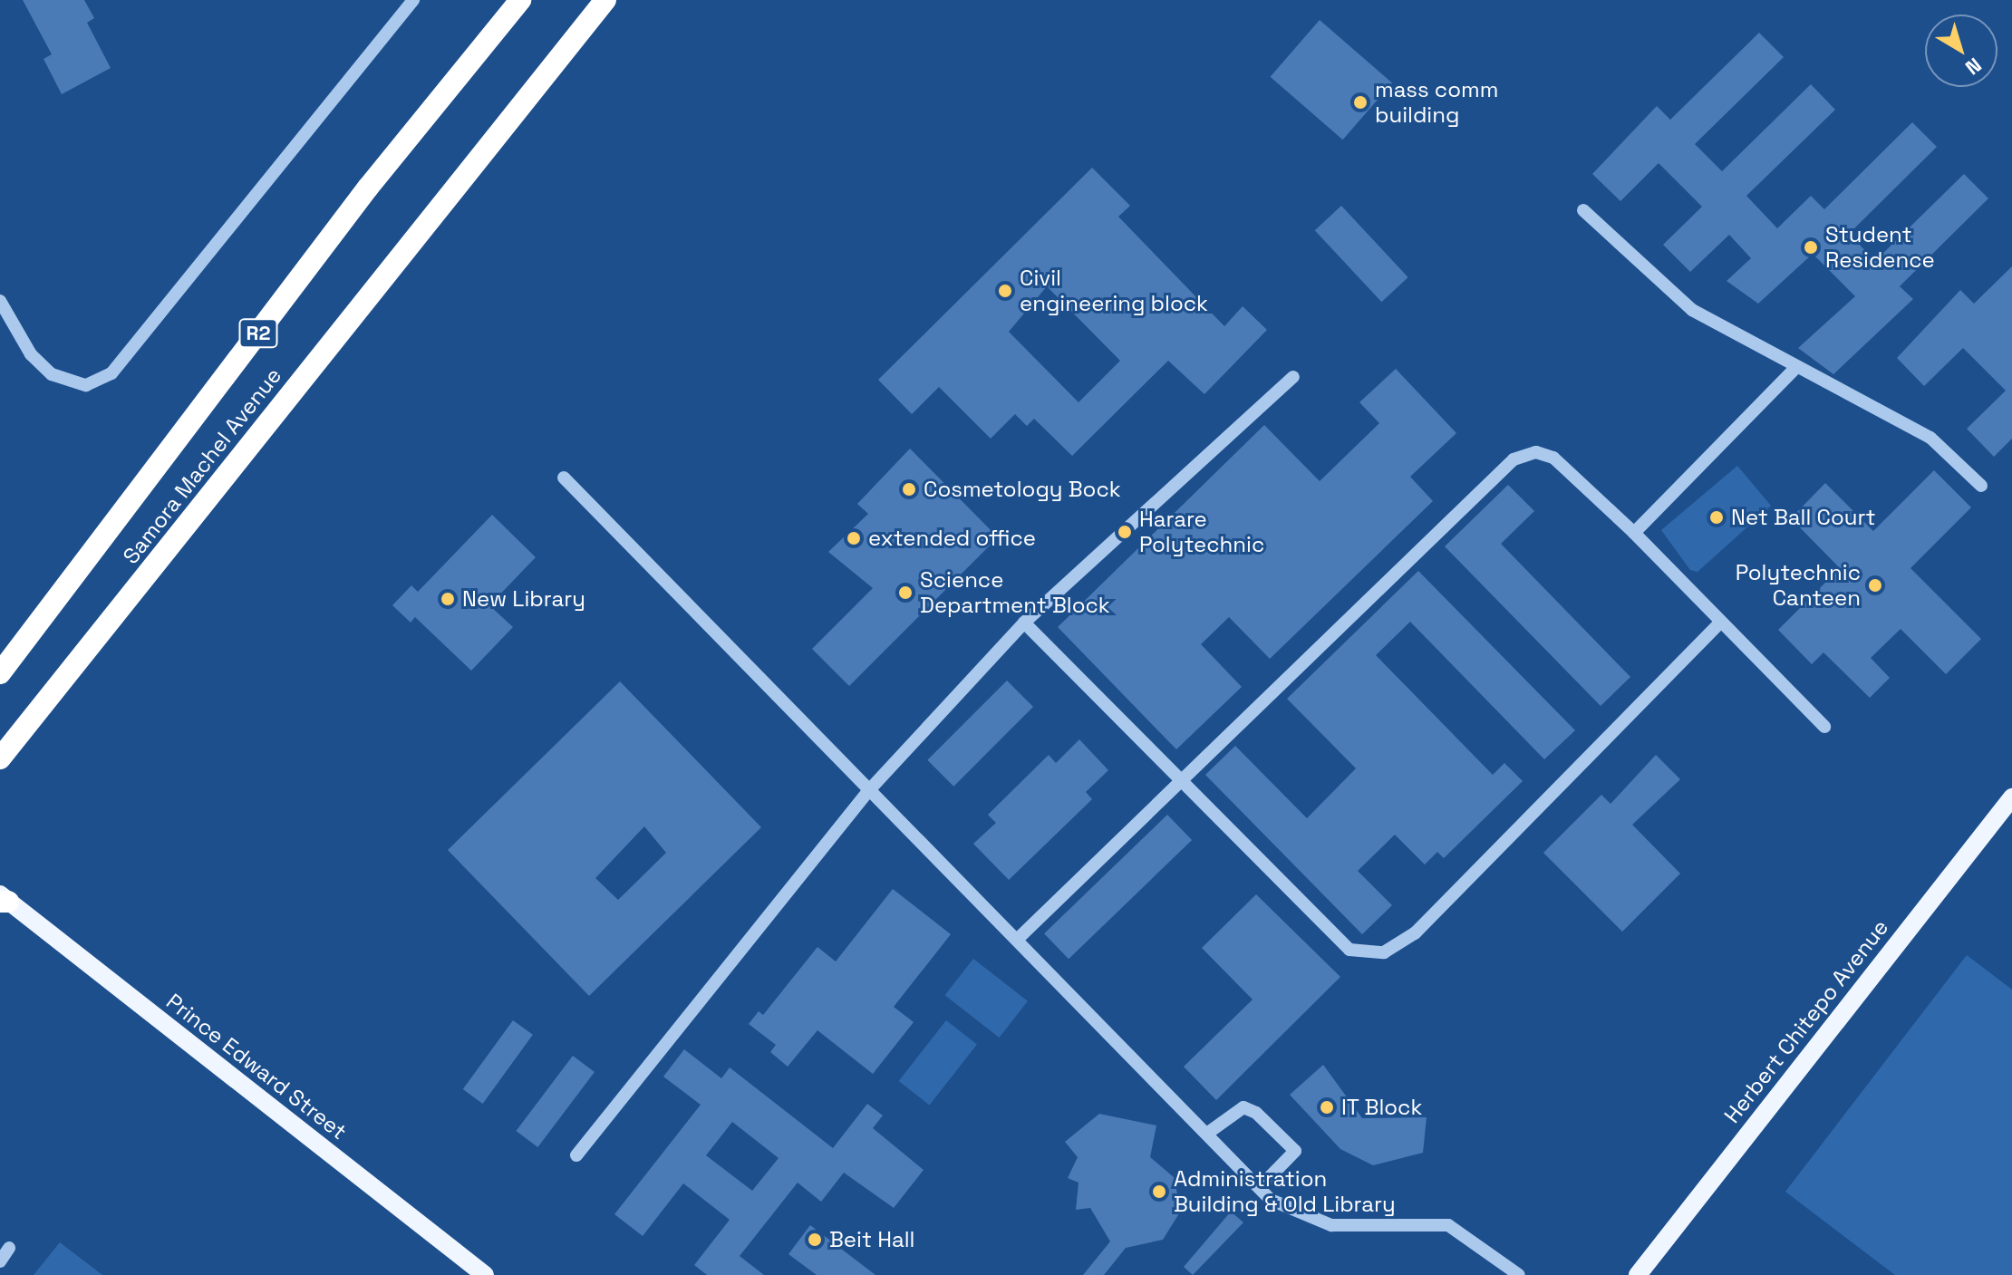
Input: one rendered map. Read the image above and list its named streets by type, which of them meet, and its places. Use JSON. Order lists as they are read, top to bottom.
{
  "streets": {
    "highway": ["R2", "Samora Machel Avenue"],
    "main road": ["Herbert Chitepo Avenue", "Prince Edward Street"]
  },
  "places": [
    "mass comm building",
    "Student Residence",
    "Civil engineering block",
    "Cosmetology Bock",
    "Net Ball Court",
    "Harare Polytechnic",
    "extended office",
    "Polytechnic Canteen",
    "Science Department Block",
    "New Library",
    "IT Block",
    "Administration Building & Old Library",
    "Beit Hall"
  ],
  "north": "bottom right"
}
